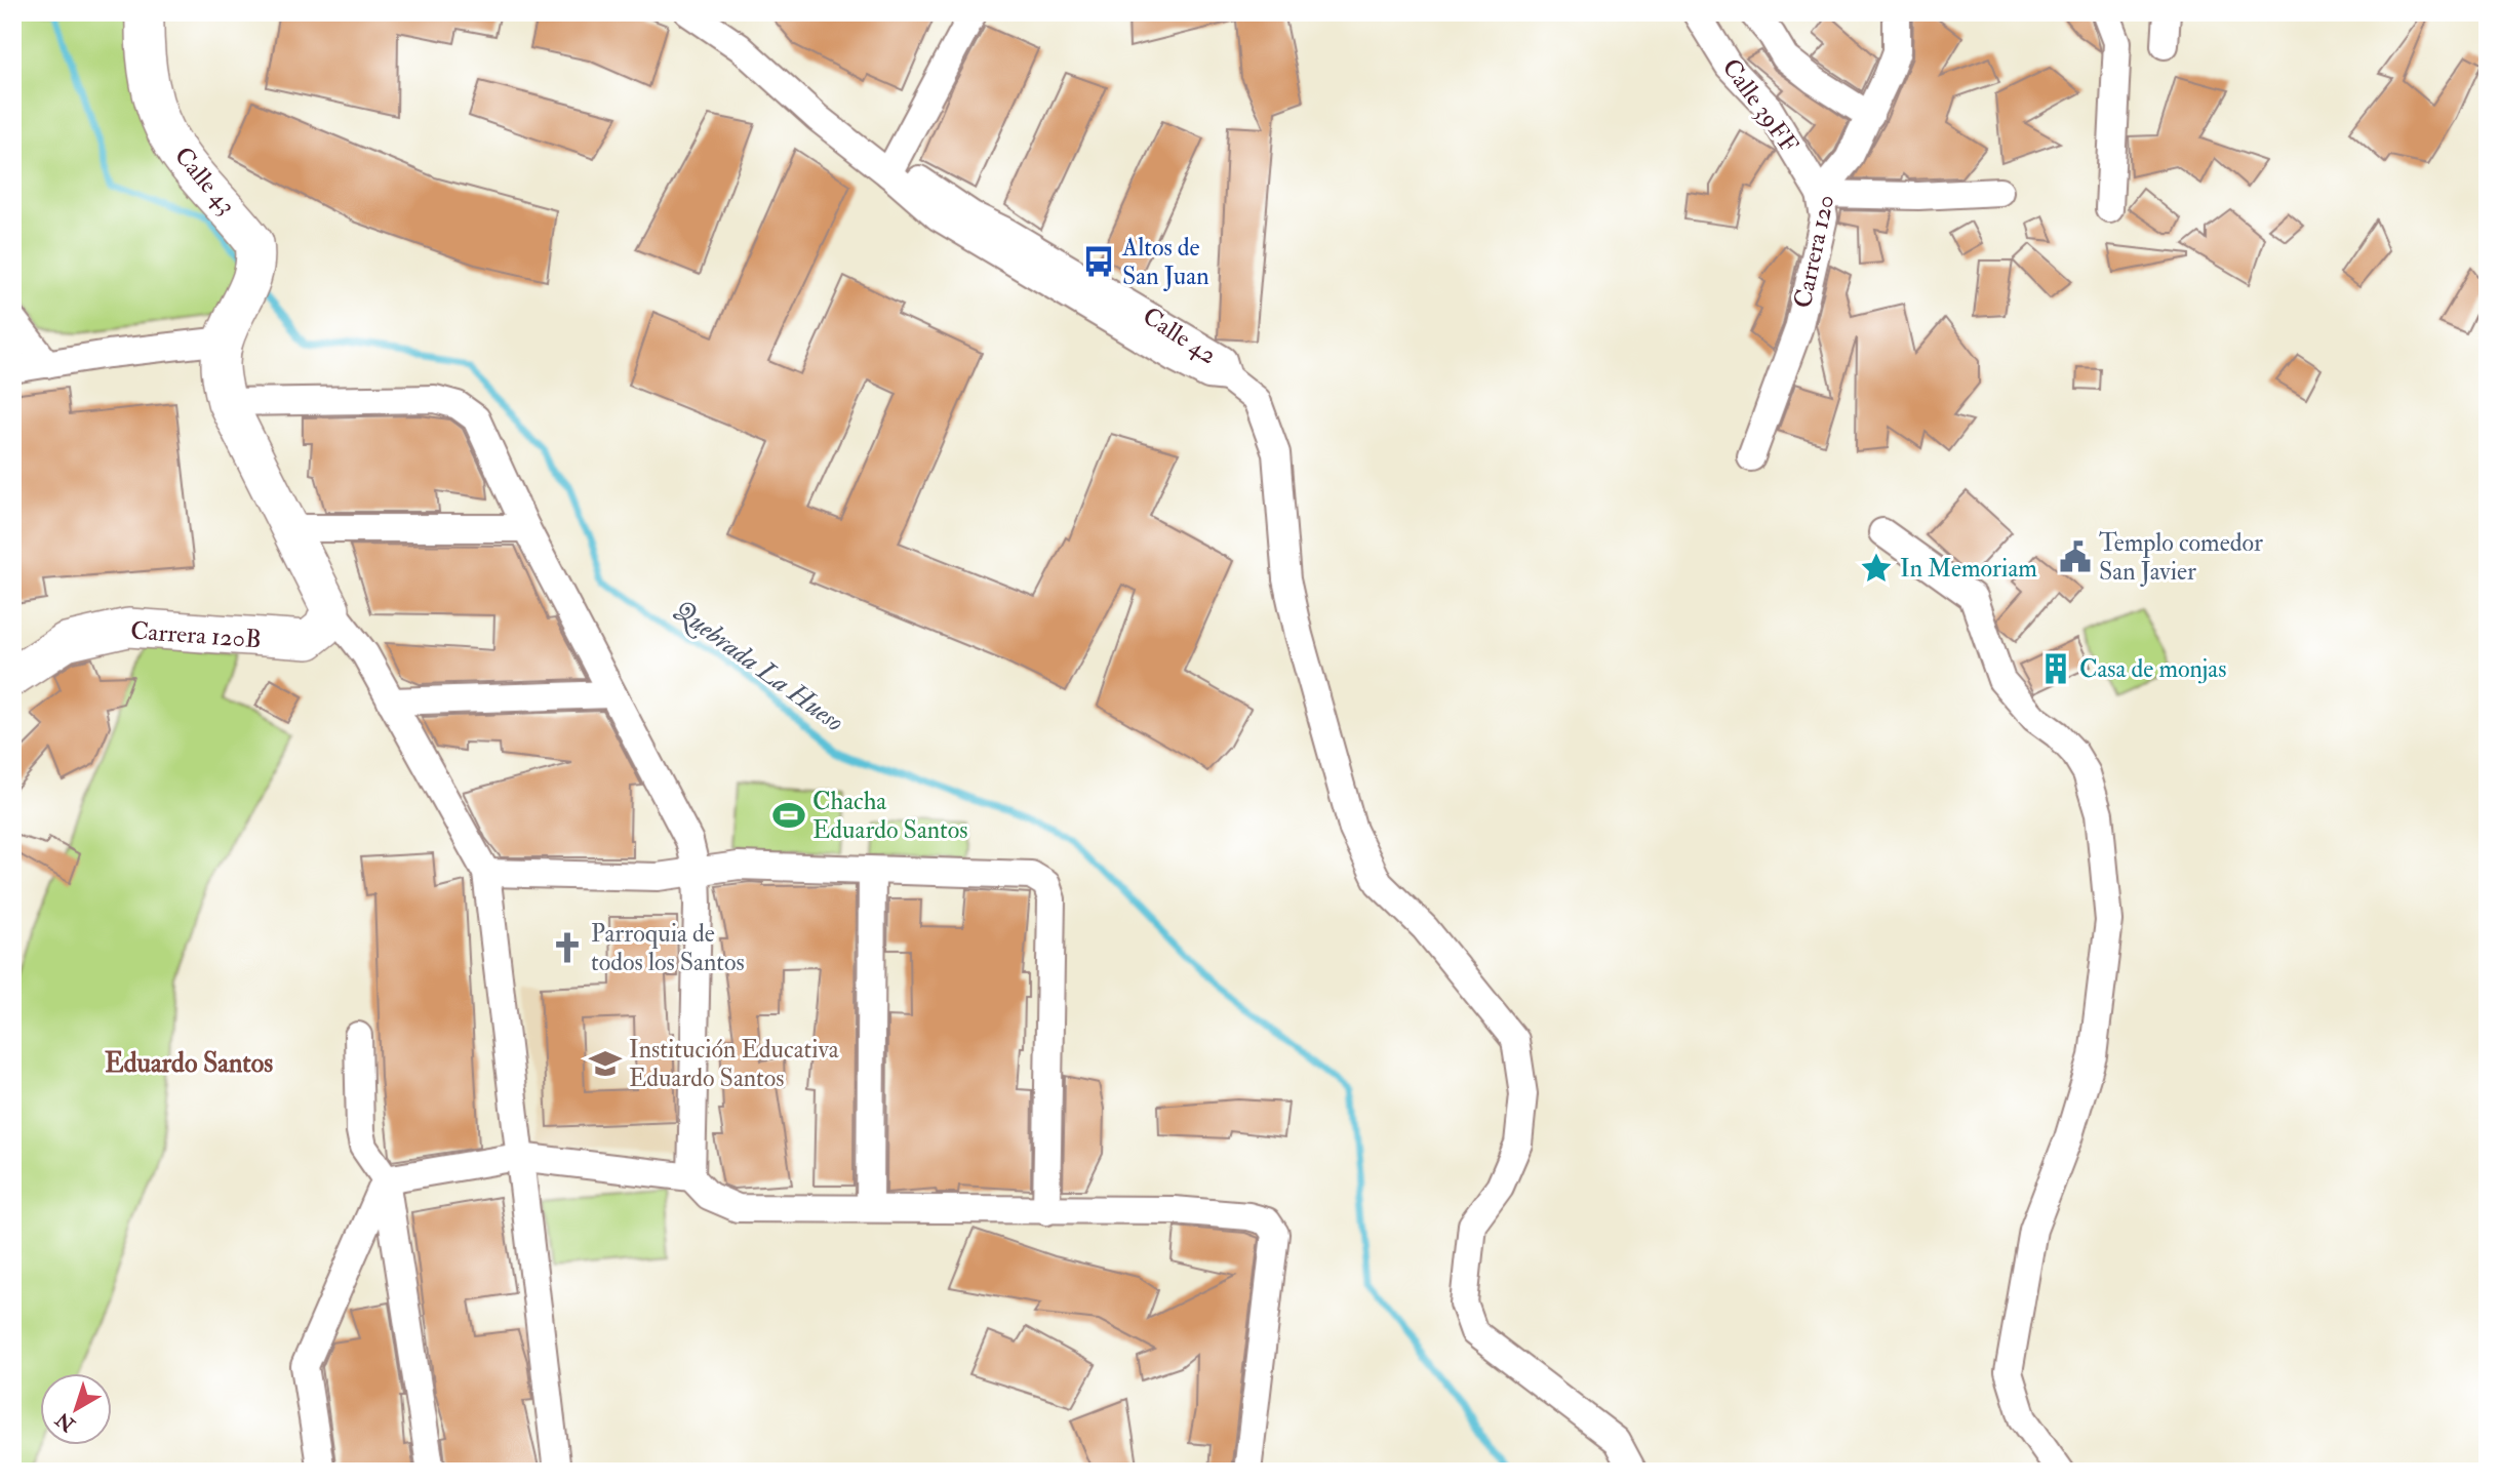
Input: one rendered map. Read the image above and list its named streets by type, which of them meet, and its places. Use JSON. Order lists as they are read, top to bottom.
{
  "streets": {
    "street": [
      "Calle 39FF",
      "Calle 43",
      "Carrera 120",
      "Calle 42",
      "Carrera 120B"
    ]
  },
  "crossings": [
    ["Calle 39FF", "Carrera 120"]
  ],
  "districts": ["Eduardo Santos"],
  "water": ["Quebrada La Hueso"],
  "places": {
    "bus stop": ["Altos de San Juan"],
    "public building": ["Templo comedor San Javier"],
    "place": ["In Memoriam"],
    "building": ["Casa de monjas"],
    "sports": ["Chacha Eduardo Santos"],
    "church": ["Parroquia de todos los Santos"],
    "school or university": ["Institución Educativa Eduardo Santos"]
  },
  "north": "bottom left"
}
